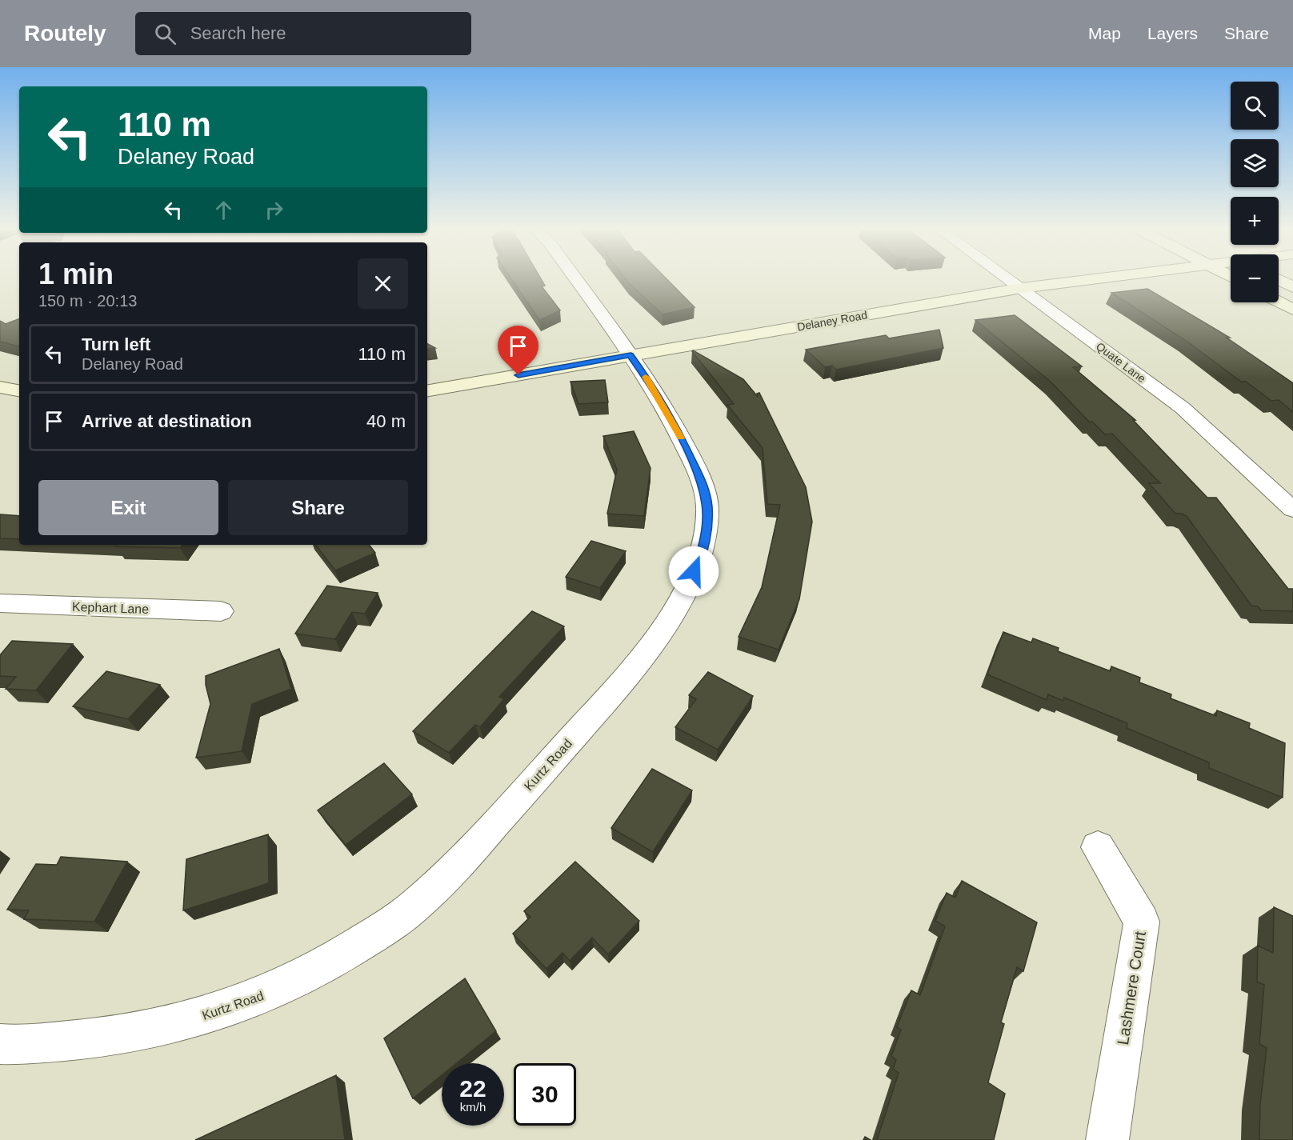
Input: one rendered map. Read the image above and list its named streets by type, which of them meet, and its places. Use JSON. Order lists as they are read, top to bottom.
{
  "streets": {
    "street": [
      "Delaney Road",
      "Quate Lane",
      "Kephart Lane",
      "Kurtz Road",
      "Lashmere Court"
    ]
  },
  "crossings": [
    ["Delaney Road", "Quate Lane"],
    ["Delaney Road", "Kurtz Road"]
  ],
  "page": {
    "header": "Routely",
    "search": "Search here",
    "nav": ["Map", "Layers", "Share"],
    "map_buttons": ["+", "−"],
    "turn": ["110 m", "Delaney Road"],
    "heading": ["1 min", "150 m · 20:13"],
    "list": [
      {
        "name": "Turn left",
        "note": "Delaney Road",
        "value": "110 m"
      },
      {
        "name": "Arrive at destination",
        "value": "40 m"
      }
    ],
    "buttons": ["Exit", "Share"],
    "speed": "22 km/h",
    "limit": "30"
  }
}
